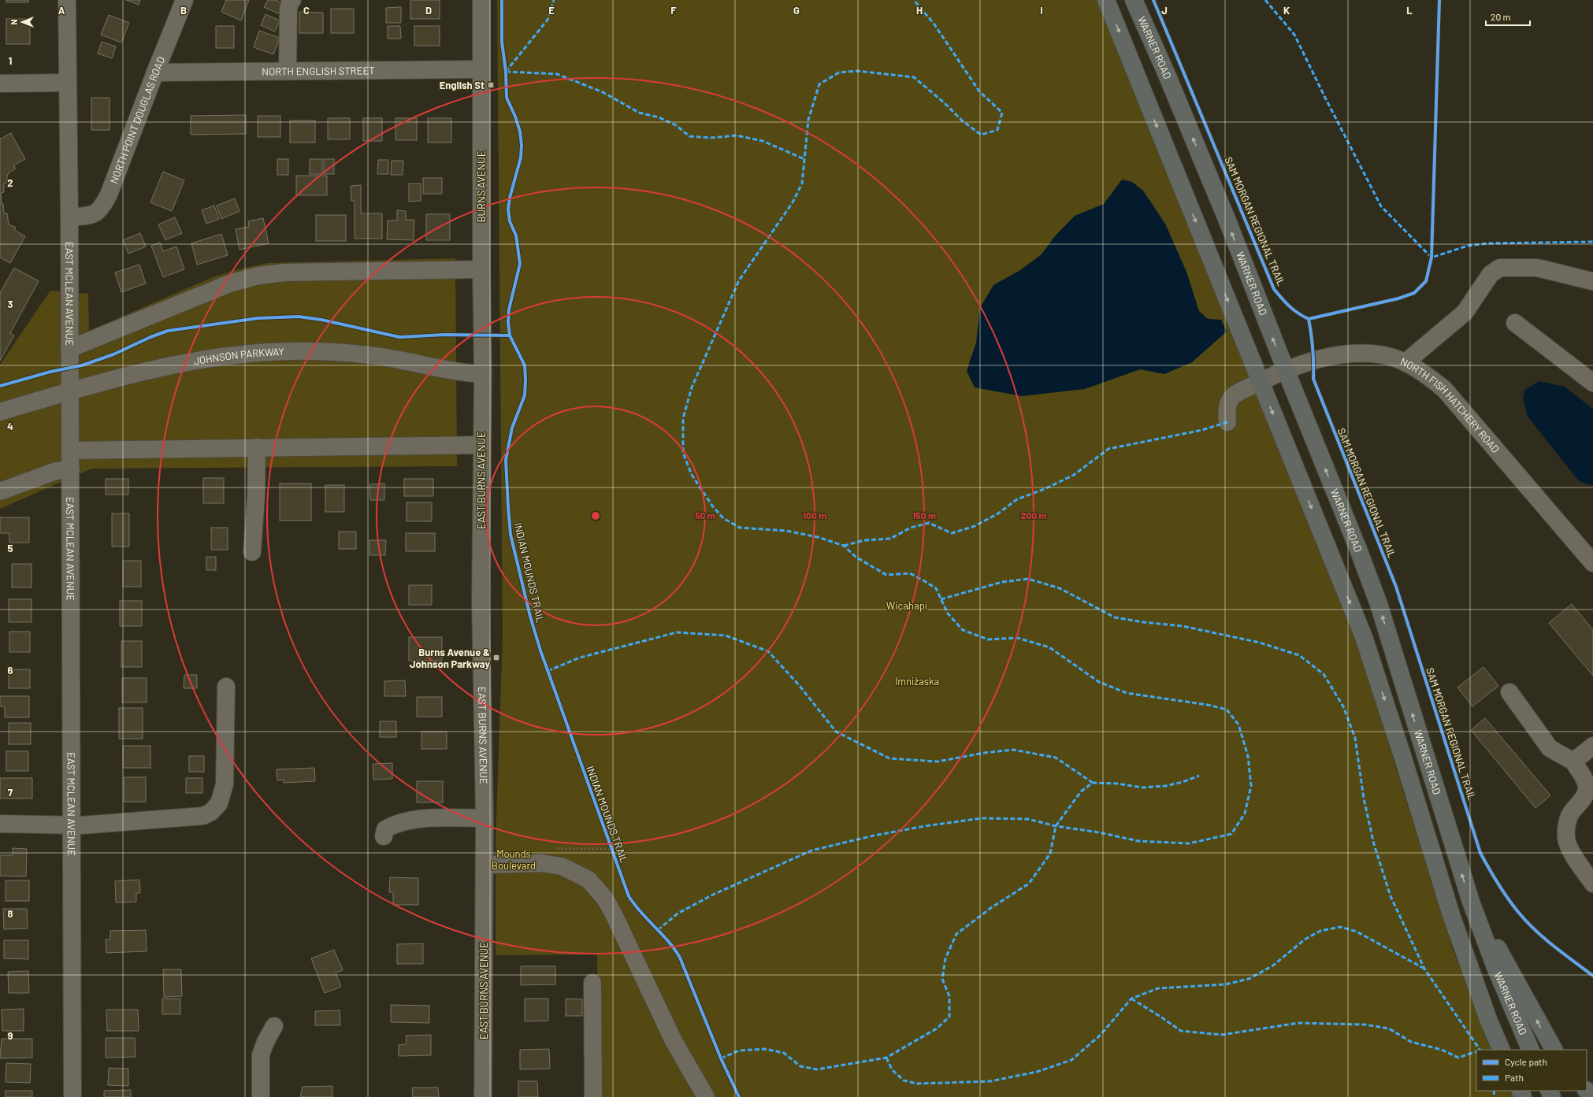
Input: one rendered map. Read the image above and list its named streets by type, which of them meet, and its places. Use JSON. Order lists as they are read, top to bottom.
{
  "streets": {
    "highway": ["WARNER ROAD"],
    "street": [
      "NORTH ENGLISH STREET",
      "NORTH POINT DOUGLAS ROAD",
      "BURNS AVENUE",
      "EAST MCLEAN AVENUE",
      "JOHNSON PARKWAY",
      "NORTH FISH HATCHERY ROAD",
      "EAST BURNS AVENUE"
    ],
    "cycle path": ["SAM MORGAN REGIONAL TRAIL", "INDIAN MOUNDS TRAIL"]
  },
  "crossings": [
    ["WARNER ROAD", "NORTH FISH HATCHERY ROAD"],
    ["NORTH ENGLISH STREET", "NORTH POINT DOUGLAS ROAD"],
    ["NORTH ENGLISH STREET", "BURNS AVENUE"],
    ["NORTH POINT DOUGLAS ROAD", "EAST MCLEAN AVENUE"],
    ["BURNS AVENUE", "JOHNSON PARKWAY"],
    ["BURNS AVENUE", "EAST BURNS AVENUE"],
    ["EAST MCLEAN AVENUE", "JOHNSON PARKWAY"],
    ["JOHNSON PARKWAY", "EAST BURNS AVENUE"]
  ],
  "parks": ["Wic̣aḣapi", "Imniżaska", "Mounds Boulevard"],
  "places": {
    "transit": ["English St", "Burns Avenue & Johnson Parkway"]
  },
  "legend": ["Cycle path", "Path"],
  "scale_bar": "20 m",
  "north": "left",
  "grid": {
    "columns": [
      "A",
      "B",
      "C",
      "D",
      "E",
      "F",
      "G",
      "H",
      "I",
      "J",
      "K",
      "L"
    ],
    "rows": [
      "1",
      "2",
      "3",
      "4",
      "5",
      "6",
      "7",
      "8",
      "9"
    ]
  },
  "rings": [
    "50 m",
    "100 m",
    "150 m",
    "200 m"
  ]
}
